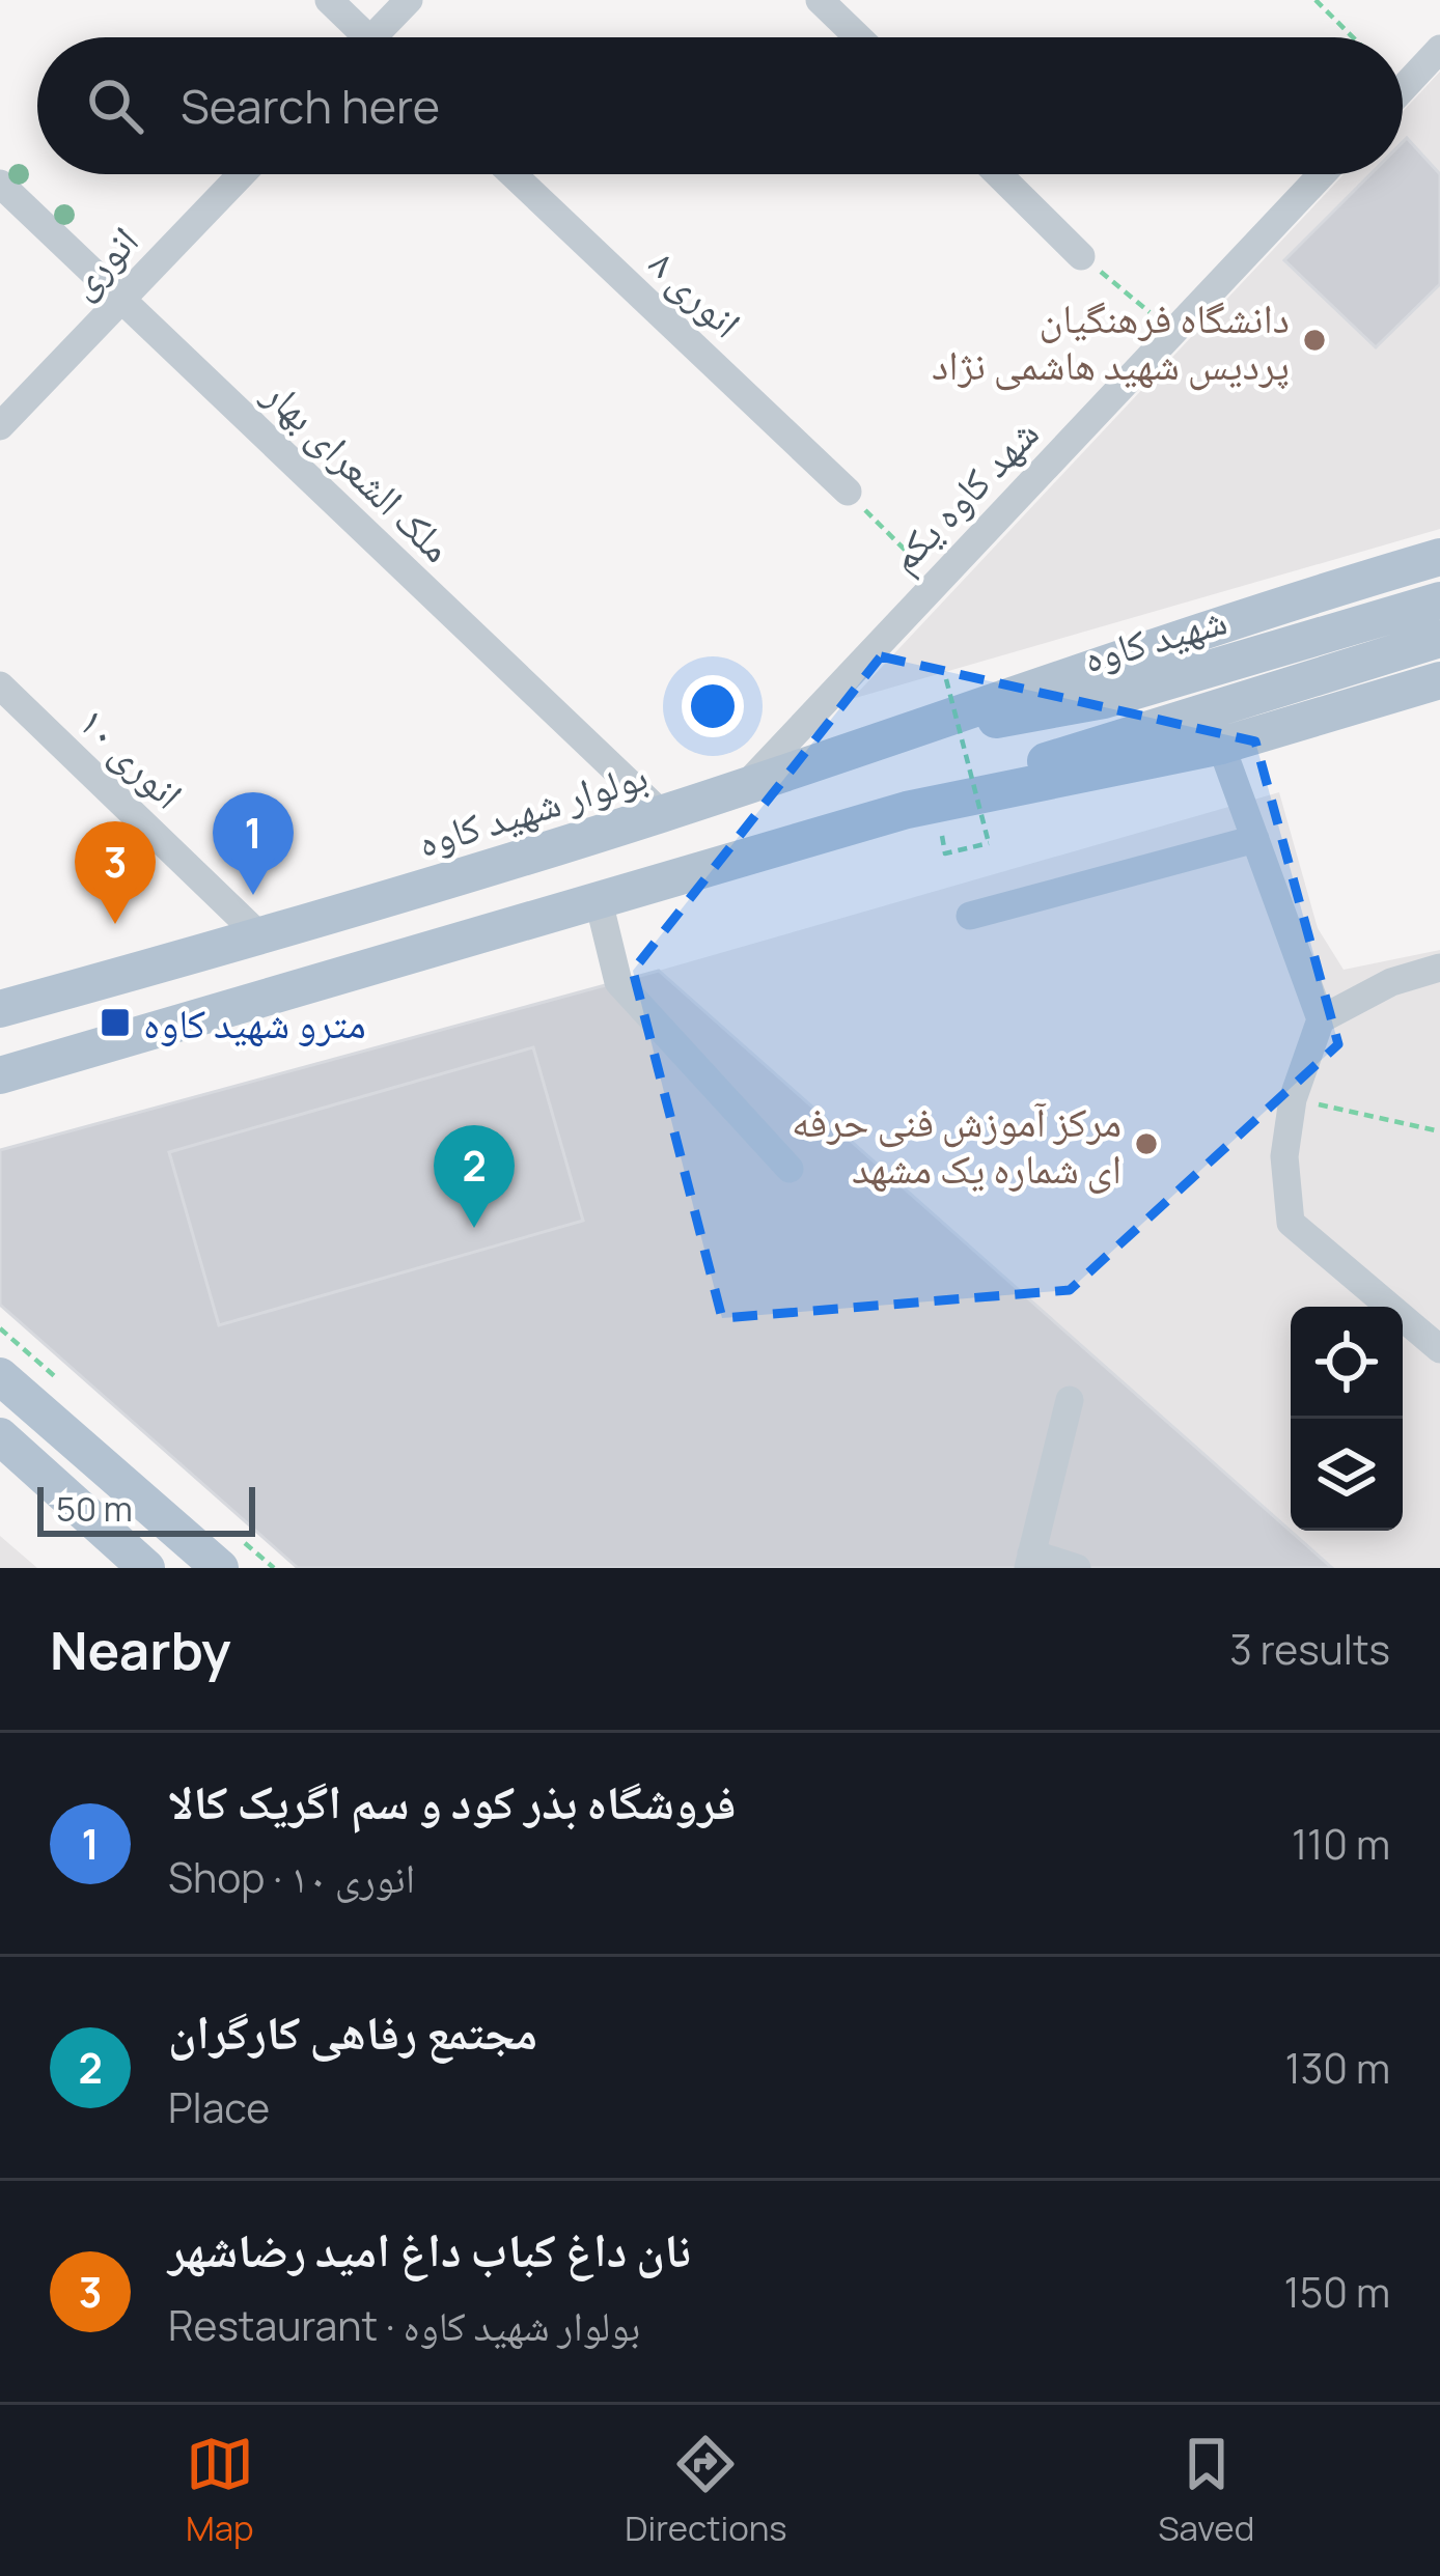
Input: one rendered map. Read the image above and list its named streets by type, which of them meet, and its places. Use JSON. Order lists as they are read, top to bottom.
{
  "streets": {
    "main road": ["شهید کاوه", "بولوار شهید کاوه"],
    "street": [
      "انوری",
      "انوری ۸",
      "ملک الشعرای بهار",
      "شهد کاوه یکم",
      "انوری ۱۰"
    ]
  },
  "crossings": [
    ["انوری", "ملک الشعرای بهار"],
    ["ملک الشعرای بهار", "بولوار شهید کاوه"],
    ["شهد کاوه یکم", "بولوار شهید کاوه"],
    ["شهید کاوه", "بولوار شهید کاوه"],
    ["انوری ۱۰", "بولوار شهید کاوه"]
  ],
  "places": {
    "other": ["دانشگاه فرهنگیان پردیس شهید هاشمی نژاد", "مرکز آموزش فنی حرفه ای شماره یک مشهد"],
    "transit": ["مترو شهید کاوه"]
  },
  "scale_bar": "50 m",
  "page": {
    "search": "Search here",
    "pins": ["1", "3", "2"],
    "scale": "50 m",
    "heading": ["Nearby", "3 results"],
    "list": [
      {
        "mark": "1",
        "name": "فروشگاه بذر کود و سم اگریک کالا",
        "note": "Shop · انوری ۱۰",
        "value": "110 m"
      },
      {
        "mark": "2",
        "name": "مجتمع رفاهی کارگران",
        "note": "Place",
        "value": "130 m"
      },
      {
        "mark": "3",
        "name": "نان داغ کباب داغ امید رضاشهر",
        "note": "Restaurant · بولوار شهید کاوه",
        "value": "150 m"
      }
    ],
    "nav": ["Map", "Directions", "Saved"]
  }
}
